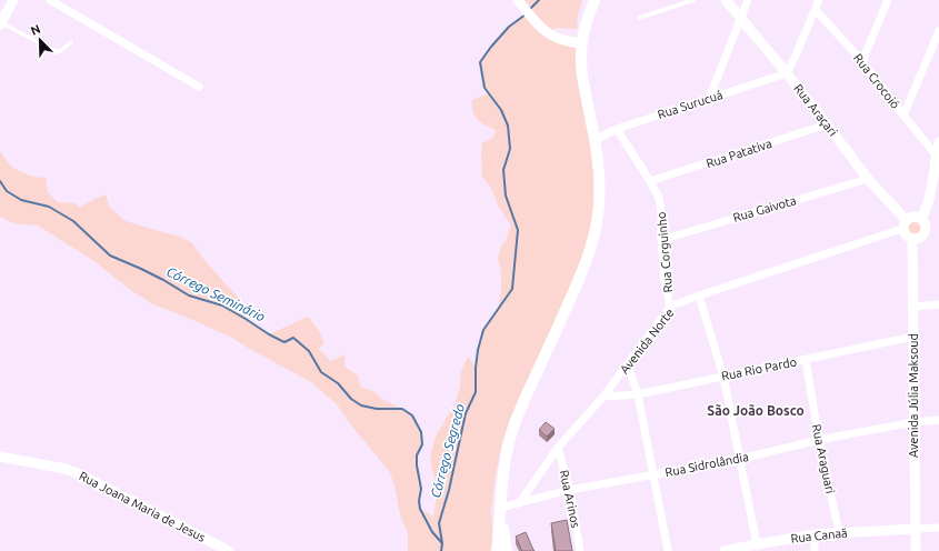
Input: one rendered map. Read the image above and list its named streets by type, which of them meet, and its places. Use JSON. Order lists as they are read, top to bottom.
{
  "streets": {
    "street": [
      "Rua Crocoió",
      "Rua Surucuá",
      "Rua Araçari",
      "Rua Patativa",
      "Rua Gaivota",
      "Rua Corguinho",
      "Avenida Norte",
      "Rua Rio Pardo",
      "Avenida Júlia Maksoud",
      "Rua Araguari",
      "Rua Sidrolândia",
      "Rua Arinos",
      "Rua Joana Maria de Jesus",
      "Rua Canaã"
    ]
  },
  "crossings": [
    ["Rua Surucuá", "Rua Araçari"],
    ["Rua Surucuá", "Rua Corguinho"],
    ["Rua Araçari", "Rua Patativa"],
    ["Rua Araçari", "Rua Gaivota"],
    ["Rua Araçari", "Avenida Norte"],
    ["Rua Araçari", "Avenida Júlia Maksoud"],
    ["Rua Patativa", "Rua Corguinho"],
    ["Rua Gaivota", "Rua Corguinho"],
    ["Rua Corguinho", "Avenida Norte"],
    ["Avenida Norte", "Rua Rio Pardo"],
    ["Avenida Norte", "Avenida Júlia Maksoud"],
    ["Avenida Norte", "Rua Sidrolândia"],
    ["Avenida Norte", "Rua Arinos"],
    ["Rua Rio Pardo", "Avenida Júlia Maksoud"],
    ["Rua Rio Pardo", "Rua Araguari"],
    ["Avenida Júlia Maksoud", "Rua Sidrolândia"],
    ["Avenida Júlia Maksoud", "Rua Canaã"],
    ["Rua Araguari", "Rua Sidrolândia"],
    ["Rua Araguari", "Rua Canaã"],
    ["Rua Sidrolândia", "Rua Arinos"]
  ],
  "districts": ["São João Bosco"],
  "water": ["Córrego Seminário", "Córrego Segredo"],
  "north": "top left"
}
